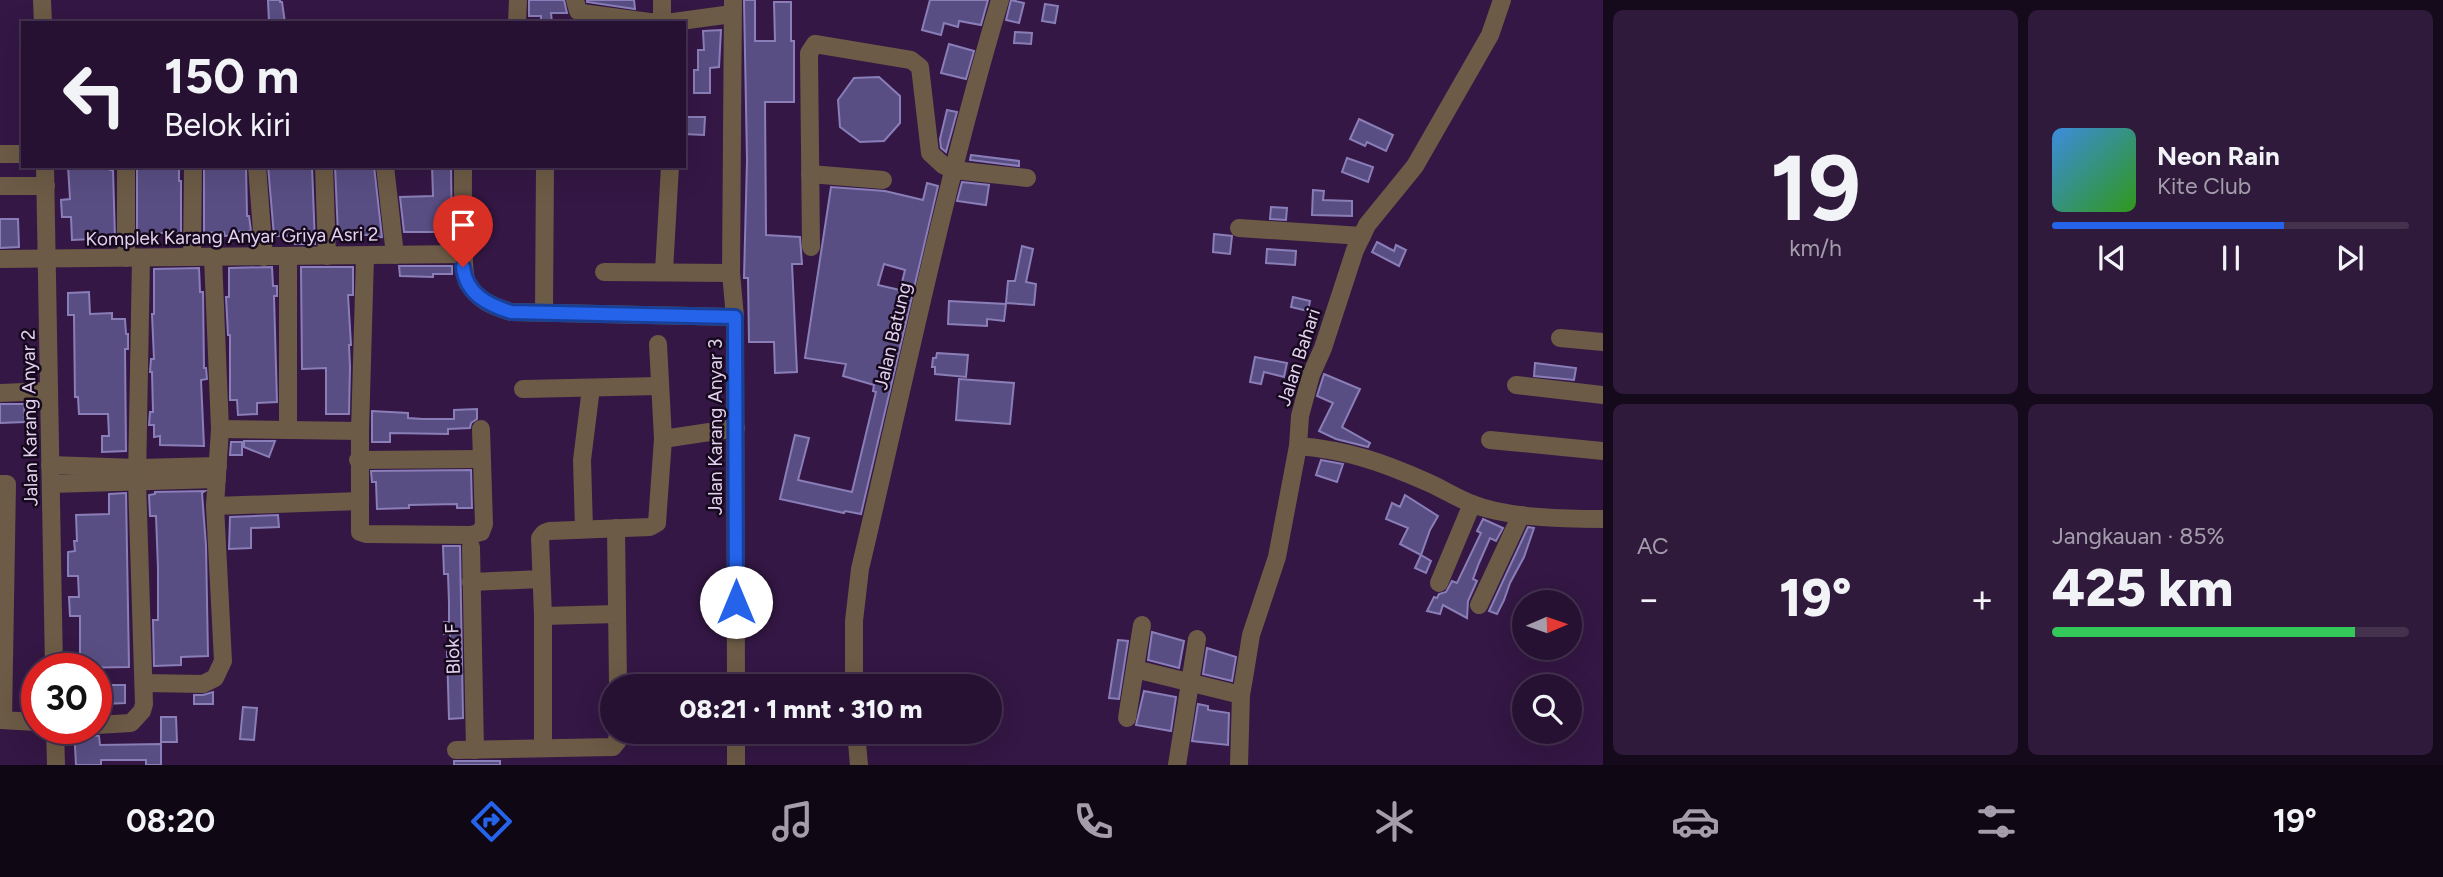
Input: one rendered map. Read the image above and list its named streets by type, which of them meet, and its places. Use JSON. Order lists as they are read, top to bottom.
{
  "streets": {
    "street": [
      "Komplek Karang Anyar Griya Asri 2",
      "Jalan Batung",
      "Jalan Bahari",
      "Jalan Karang Anyar 2",
      "Jalan Karang Anyar 3",
      "Blok F"
    ]
  },
  "crossings": [
    ["Komplek Karang Anyar Griya Asri 2", "Jalan Karang Anyar 2"]
  ],
  "north": "right",
  "page": {
    "tile": [
      ["19", "km/h"],
      "AC",
      ["Jangkauan · 85%", "425 km"]
    ],
    "turn": ["150 m", "Belok kiri"],
    "song": ["Neon Rain", "Kite Club"],
    "heat": ["−", "19°", "+"],
    "limit": "30",
    "trip": "08:21 · 1 mnt · 310 m",
    "tabs": ["08:20", "19°"]
  }
}
